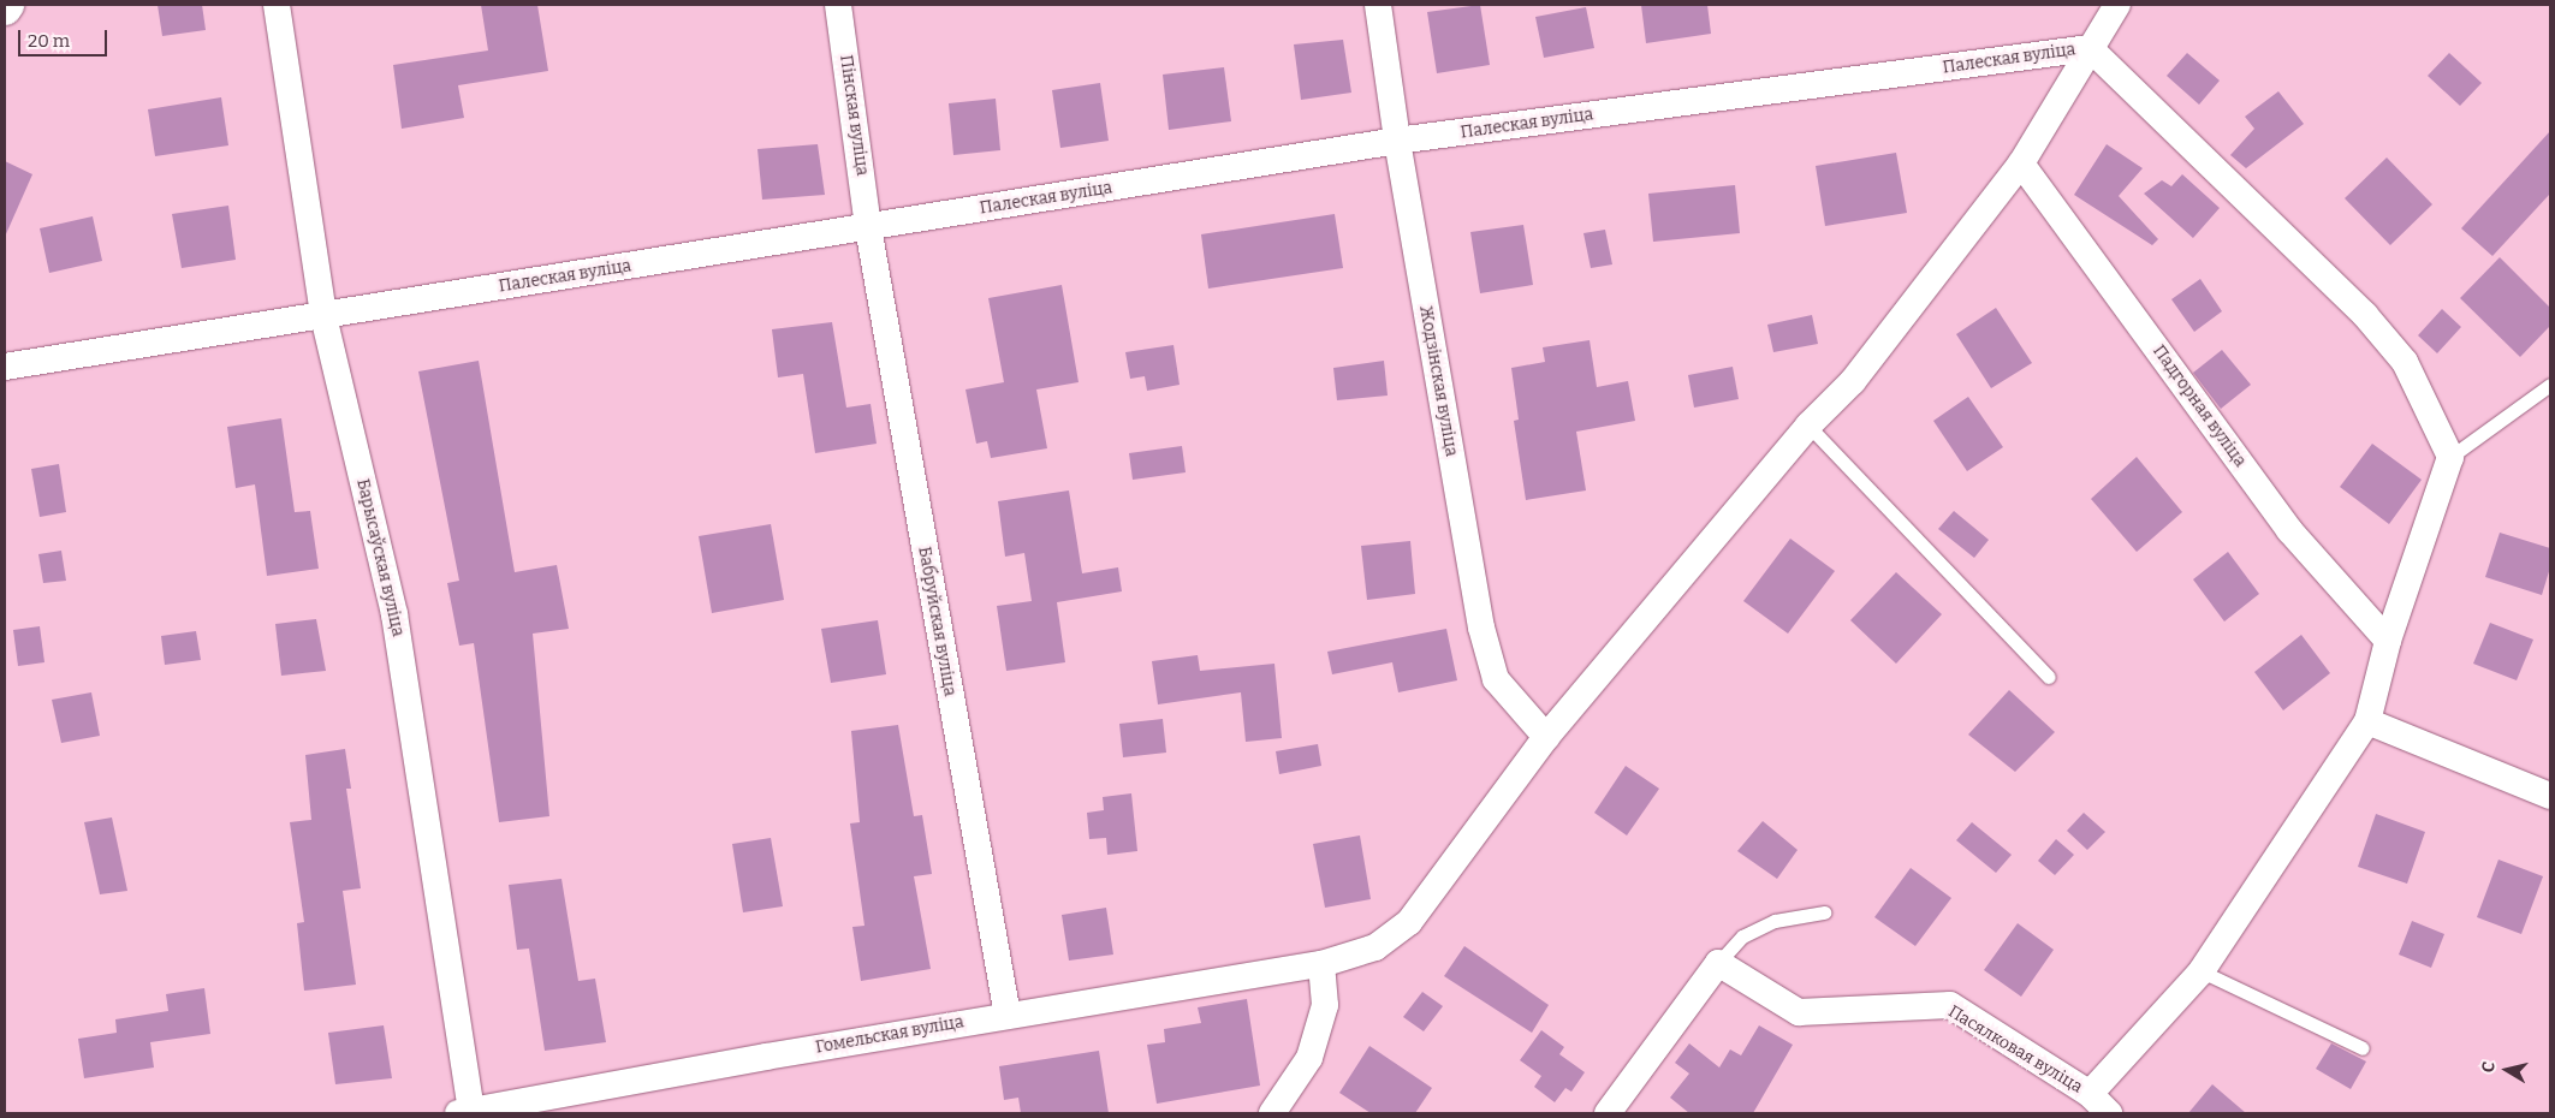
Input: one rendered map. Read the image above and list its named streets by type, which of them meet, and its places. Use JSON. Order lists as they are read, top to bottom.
{
  "streets": {
    "street": [
      "Палеская вуліца",
      "Пінская вуліца",
      "Жодзінская вуліца",
      "Падгорная вуліца",
      "Барысаўская вуліца",
      "Бабруйская вуліца",
      "Гомельская вуліца",
      "Пасялковая вуліца"
    ]
  },
  "crossings": [
    ["Палеская вуліца", "Пінская вуліца"],
    ["Палеская вуліца", "Жодзінская вуліца"],
    ["Палеская вуліца", "Барысаўская вуліца"],
    ["Палеская вуліца", "Бабруйская вуліца"],
    ["Палеская вуліца", "Гомельская вуліца"],
    ["Пінская вуліца", "Бабруйская вуліца"],
    ["Жодзінская вуліца", "Гомельская вуліца"],
    ["Падгорная вуліца", "Гомельская вуліца"],
    ["Барысаўская вуліца", "Гомельская вуліца"],
    ["Бабруйская вуліца", "Гомельская вуліца"]
  ],
  "scale_bar": "20 m",
  "north": "left"
}
